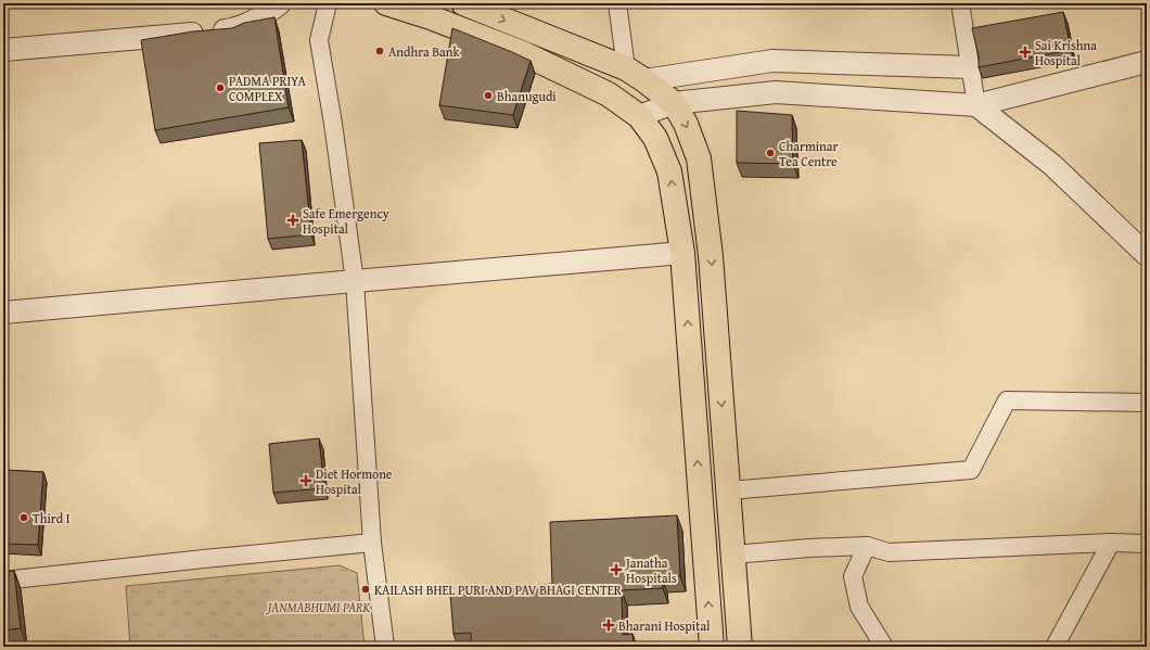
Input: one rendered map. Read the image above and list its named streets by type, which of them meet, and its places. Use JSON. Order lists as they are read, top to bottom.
{
  "parks": ["JANMABHUMI PARK"],
  "places": {
    "other": [
      "Andhra Bank",
      "PADMA PRIYA COMPLEX",
      "Bhanugudi",
      "Charminar Tea Centre",
      "Third I",
      "KAILASH BHEL PURI AND PAV BHAGI CENTER"
    ],
    "health": [
      "Sai Krishna Hospital",
      "Safe Emergency Hospital",
      "Diet Hormone Hospital",
      "Janatha Hospitals",
      "Bharani Hospital"
    ]
  }
}
